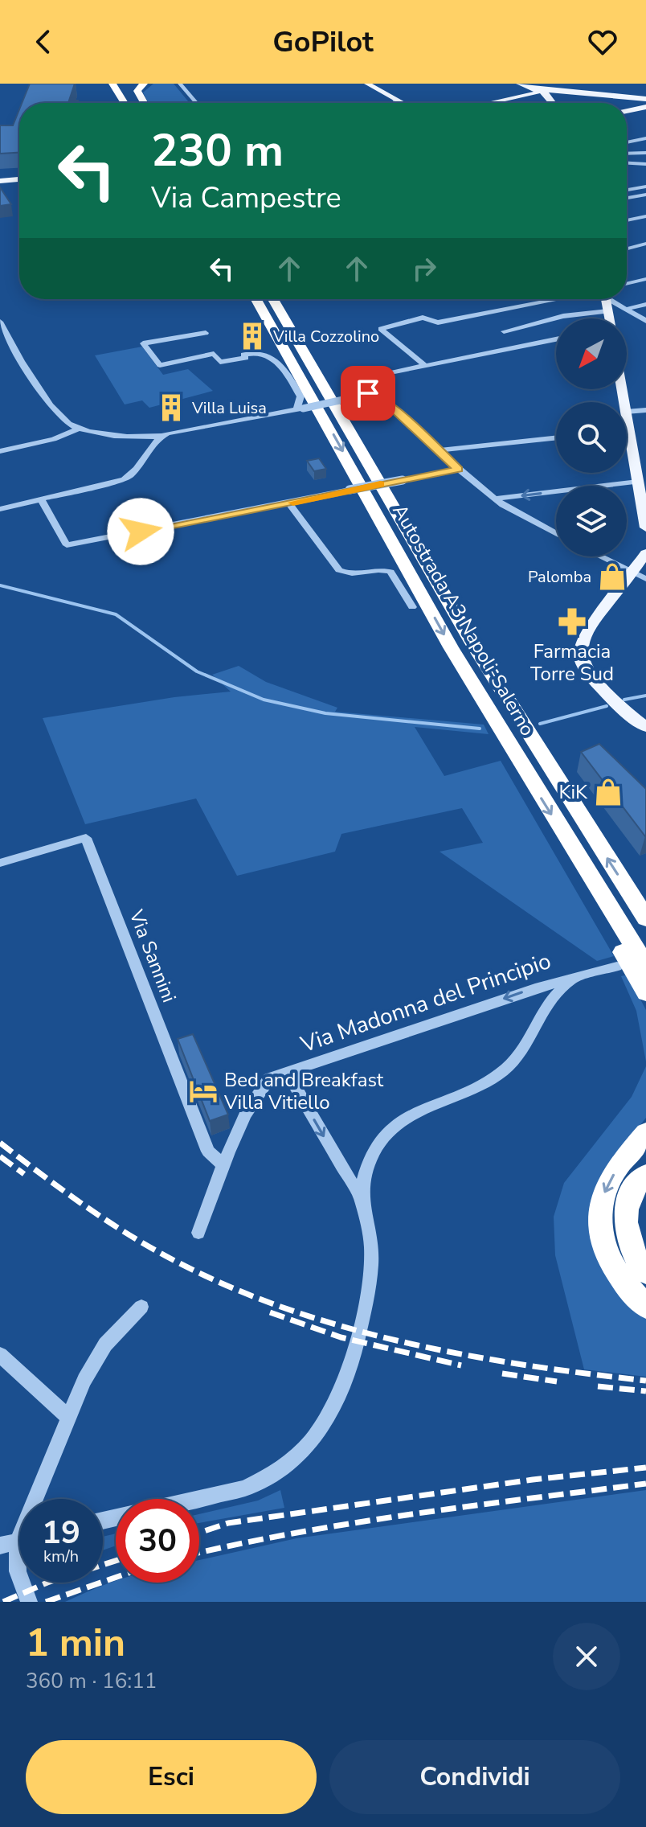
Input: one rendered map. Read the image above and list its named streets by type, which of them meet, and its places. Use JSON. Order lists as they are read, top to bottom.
{
  "streets": {
    "highway": ["Autostrada A3 Napoli-Salerno"],
    "street": ["Via Sannini", "Via Madonna del Principio"]
  },
  "crossings": [
    ["Via Sannini", "Via Madonna del Principio"]
  ],
  "places": {
    "building": ["Villa Cozzolino", "Villa Luisa"],
    "shop": ["Palomba", "KiK"],
    "pharmacy": ["Farmacia Torre Sud"],
    "hotel": ["Bed and Breakfast Villa Vitiello"]
  },
  "north": "bottom left",
  "page": {
    "header": "GoPilot",
    "turn": ["230 m", "Via Campestre"],
    "speed": "19 km/h",
    "limit": "30",
    "heading": ["1 min", "360 m · 16:11"],
    "buttons": ["Esci", "Condividi"]
  }
}
